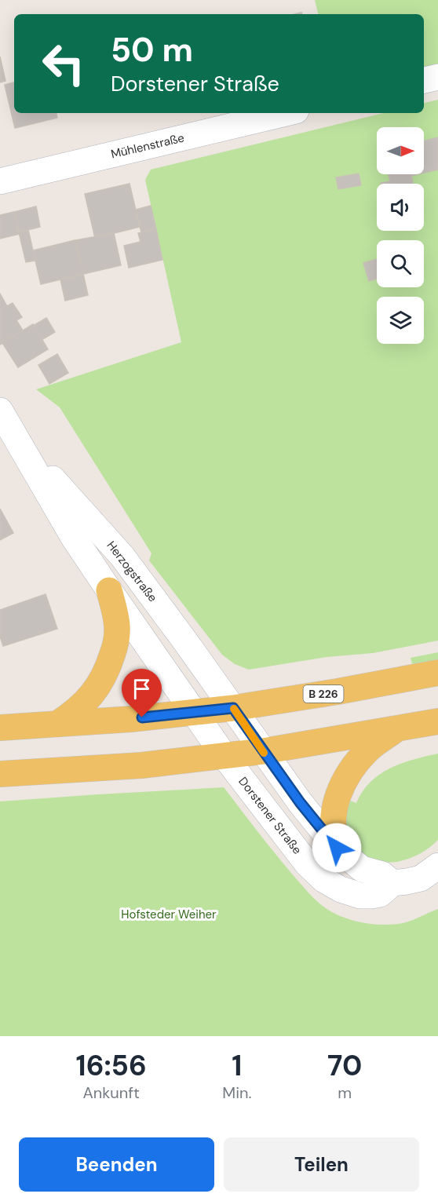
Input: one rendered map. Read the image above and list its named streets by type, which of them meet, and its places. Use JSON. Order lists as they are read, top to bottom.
{
  "streets": {
    "main road": ["B 226"],
    "street": ["Mühlenstraße", "Herzogstraße", "Dorstener Straße"]
  },
  "crossings": [
    ["Herzogstraße", "B 226"],
    ["Herzogstraße", "Dorstener Straße"],
    ["B 226", "Dorstener Straße"]
  ],
  "parks": ["Hofsteder Weiher"],
  "north": "right",
  "page": {
    "turn": ["50 m", "Dorstener Straße"],
    "eta": [
      "16:56",
      "Ankunft",
      "1",
      "Min.",
      "70",
      "m"
    ],
    "buttons": ["Beenden", "Teilen"]
  }
}
